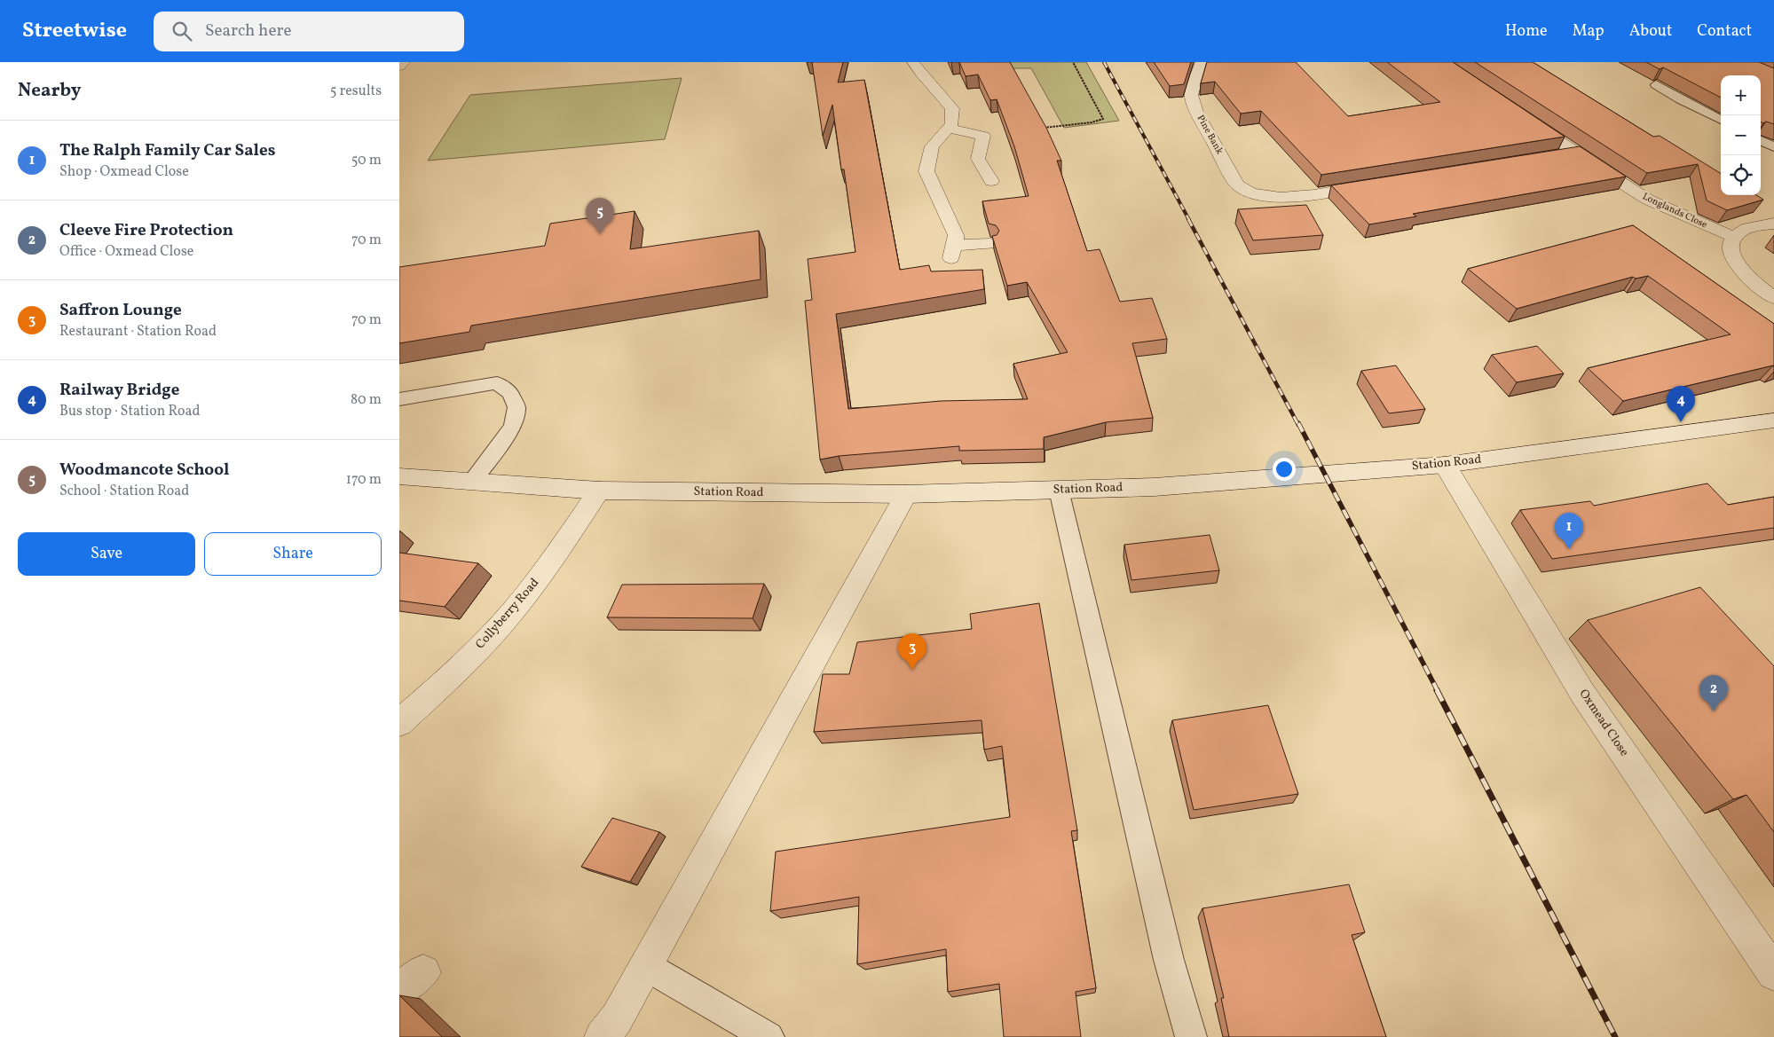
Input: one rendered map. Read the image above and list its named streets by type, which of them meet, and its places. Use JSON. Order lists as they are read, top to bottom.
{
  "streets": {
    "street": [
      "Pine Bank",
      "Longlands Close",
      "Station Road",
      "Collyberry Road",
      "Oxmead Close"
    ]
  },
  "crossings": [
    ["Station Road", "Collyberry Road"],
    ["Station Road", "Oxmead Close"]
  ],
  "page": {
    "header": "Streetwise",
    "search": "Search here",
    "nav": [
      "Home",
      "Map",
      "About",
      "Contact"
    ],
    "heading": ["Nearby", "5 results"],
    "map_buttons": ["+", "−"],
    "list": [
      {
        "mark": "1",
        "name": "The Ralph Family Car Sales",
        "note": "Shop · Oxmead Close",
        "value": "50 m"
      },
      {
        "mark": "2",
        "name": "Cleeve Fire Protection",
        "note": "Office · Oxmead Close",
        "value": "70 m"
      },
      {
        "mark": "3",
        "name": "Saffron Lounge",
        "note": "Restaurant · Station Road",
        "value": "70 m"
      },
      {
        "mark": "4",
        "name": "Railway Bridge",
        "note": "Bus stop · Station Road",
        "value": "80 m"
      },
      {
        "mark": "5",
        "name": "Woodmancote School",
        "note": "School · Station Road",
        "value": "170 m"
      }
    ],
    "pins": [
      "5",
      "4",
      "1",
      "3",
      "2"
    ],
    "buttons": ["Save", "Share"]
  }
}
